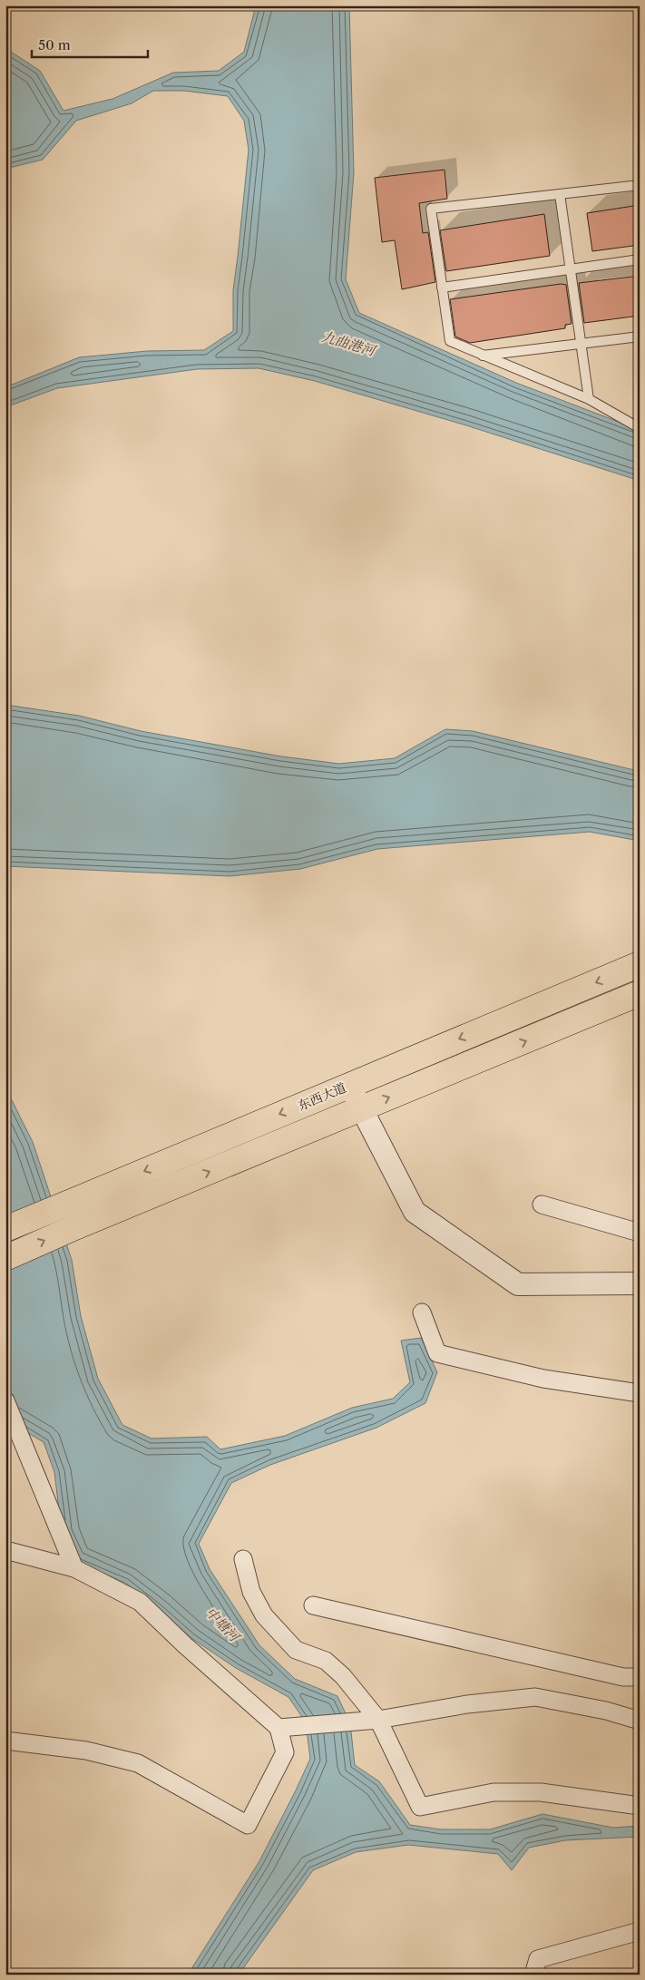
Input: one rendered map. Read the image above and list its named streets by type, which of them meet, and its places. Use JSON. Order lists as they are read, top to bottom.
{
  "streets": {
    "main road": ["东西大道"]
  },
  "water": ["九曲港河", "中塘河"],
  "scale_bar": "50 m"
}
